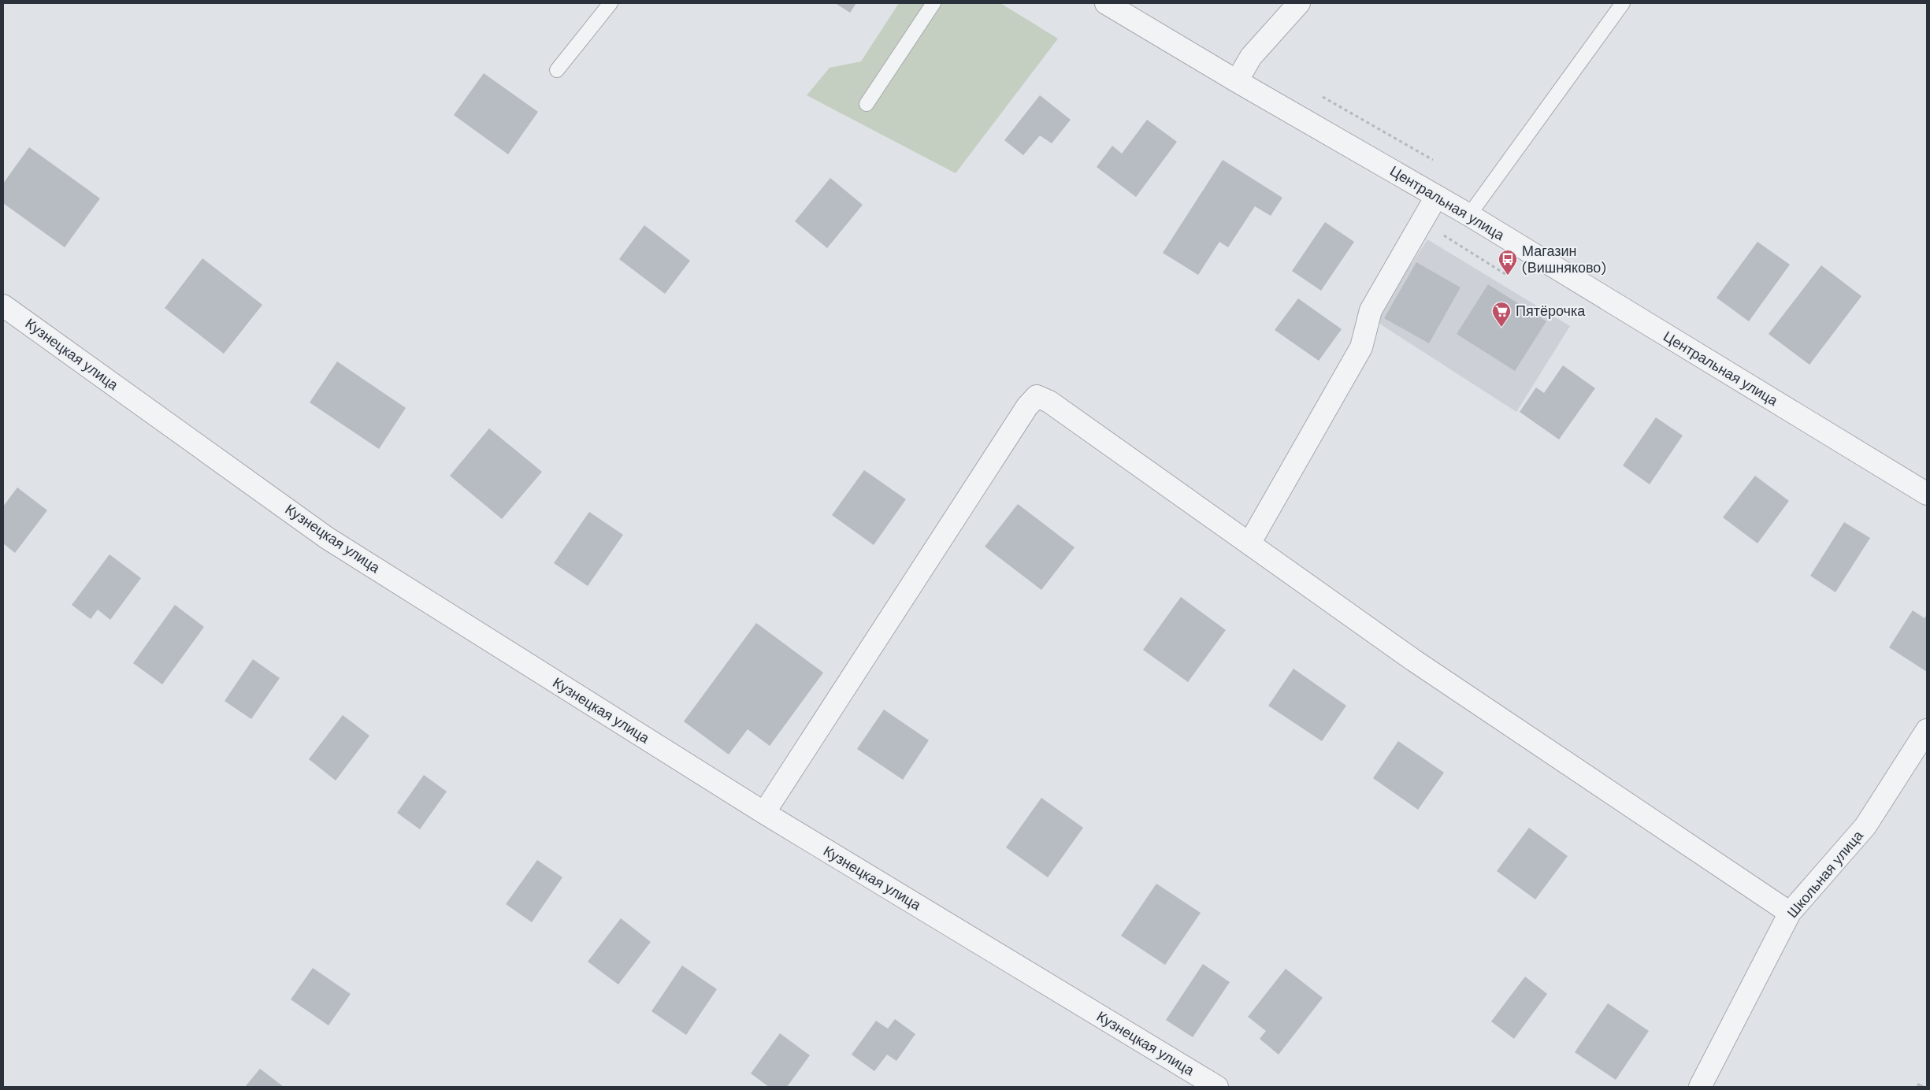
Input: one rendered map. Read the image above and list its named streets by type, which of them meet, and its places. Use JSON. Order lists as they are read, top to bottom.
{
  "streets": {
    "street": ["Центральная улица", "Кузнецкая улица", "Школьная улица"]
  },
  "places": {
    "bus stop": ["Магазин (Вишняково)"],
    "supermarket": ["Пятёрочка"]
  }
}
